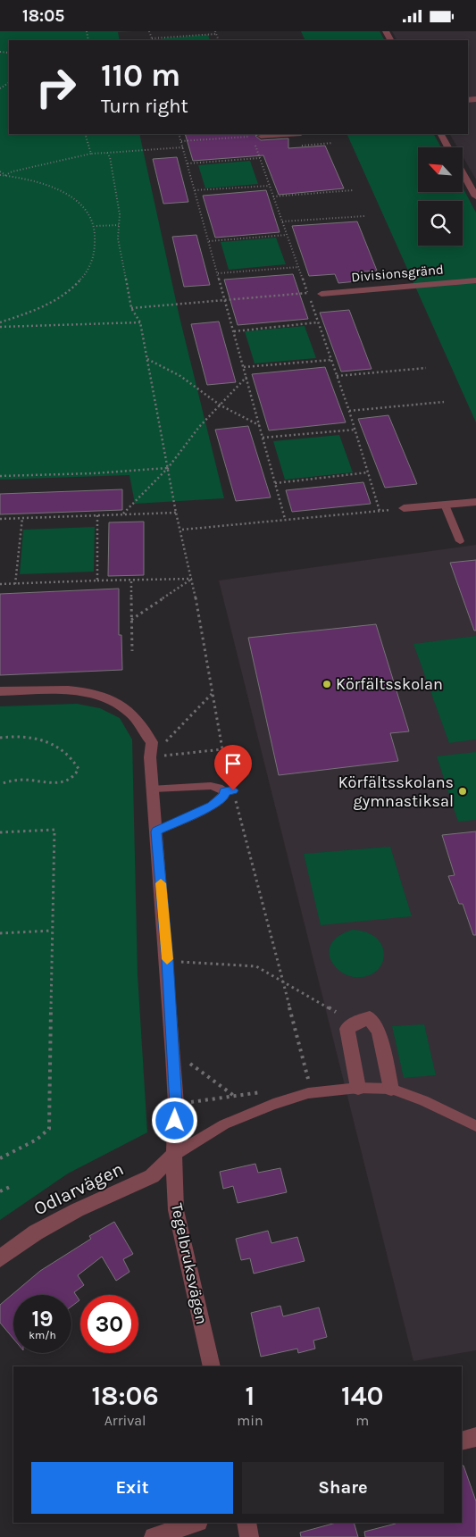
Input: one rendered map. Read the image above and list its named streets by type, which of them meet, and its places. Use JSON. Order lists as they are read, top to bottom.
{
  "streets": {
    "street": ["Divisionsgränd", "Odlarvägen", "Tegelbruksvägen"]
  },
  "crossings": [
    ["Odlarvägen", "Tegelbruksvägen"]
  ],
  "places": ["Körfältsskolan", "Körfältsskolans gymnastiksal"],
  "north": "top left",
  "page": {
    "status": "18:05",
    "turn": ["110 m", "Turn right"],
    "speed": "19 km/h",
    "limit": "30",
    "eta": [
      "18:06",
      "Arrival",
      "1",
      "min",
      "140",
      "m"
    ],
    "buttons": ["Exit", "Share"]
  }
}
